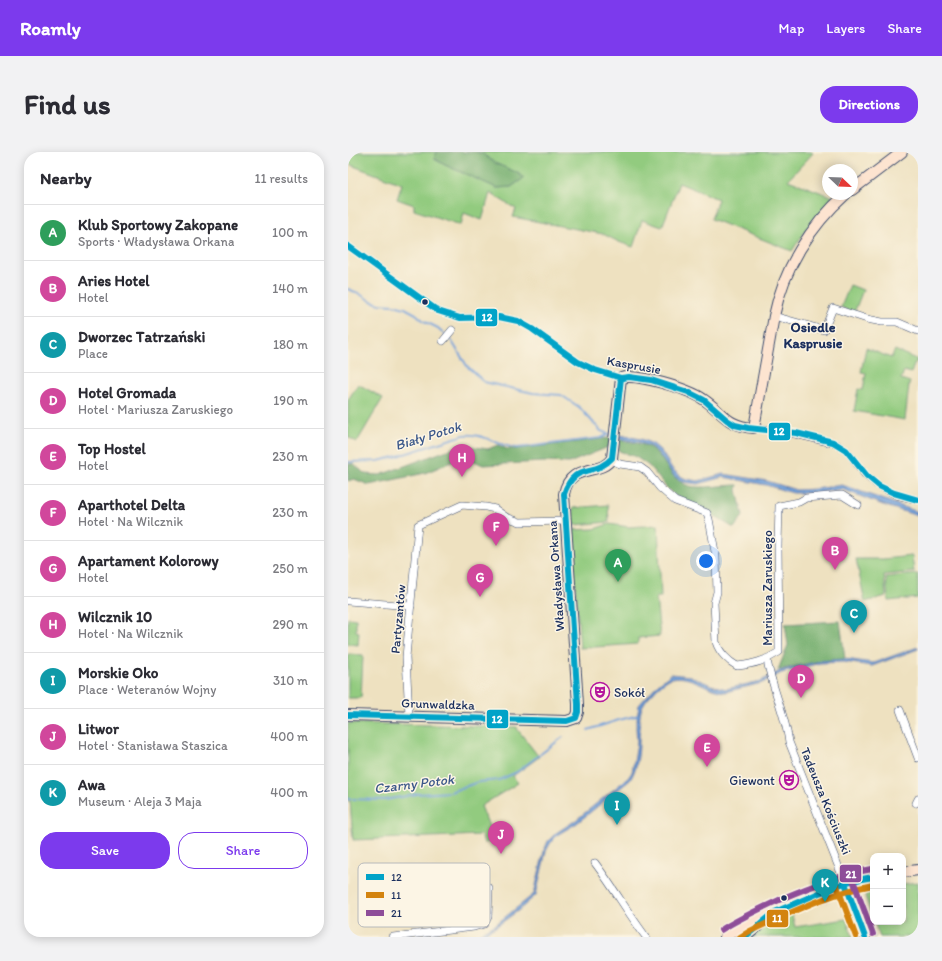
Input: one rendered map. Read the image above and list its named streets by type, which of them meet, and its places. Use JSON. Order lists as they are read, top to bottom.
{
  "streets": {
    "street": [
      "Kasprusie",
      "Władysława Orkana",
      "Mariusza Zaruskiego",
      "Partyzantów",
      "Grunwaldzka",
      "Tadeusza Kościuszki"
    ]
  },
  "crossings": [
    ["Władysława Orkana", "Partyzantów"],
    ["Władysława Orkana", "Grunwaldzka"],
    ["Mariusza Zaruskiego", "Tadeusza Kościuszki"],
    ["Partyzantów", "Grunwaldzka"]
  ],
  "districts": ["Osiedle Kasprusie"],
  "water": ["Biały Potok", "Czarny Potok"],
  "places": {
    "theatre": ["Sokół", "Giewont"]
  },
  "lines": ["transit line 12", "transit line 21", "transit line 11"],
  "legend": ["12", "11", "21"],
  "north": "bottom right",
  "page": {
    "header": "Roamly",
    "nav": ["Map", "Layers", "Share"],
    "buttons": [
      "Directions",
      ["Save", "Share"]
    ],
    "title": "Find us",
    "heading": ["Nearby", "11 results"],
    "list": [
      {
        "mark": "A",
        "name": "Klub Sportowy Zakopane",
        "note": "Sports · Władysława Orkana",
        "value": "100 m"
      },
      {
        "mark": "B",
        "name": "Aries Hotel",
        "note": "Hotel",
        "value": "140 m"
      },
      {
        "mark": "C",
        "name": "Dworzec Tatrzański",
        "note": "Place",
        "value": "180 m"
      },
      {
        "mark": "D",
        "name": "Hotel Gromada",
        "note": "Hotel · Mariusza Zaruskiego",
        "value": "190 m"
      },
      {
        "mark": "E",
        "name": "Top Hostel",
        "note": "Hotel",
        "value": "230 m"
      },
      {
        "mark": "F",
        "name": "Aparthotel Delta",
        "note": "Hotel · Na Wilcznik",
        "value": "230 m"
      },
      {
        "mark": "G",
        "name": "Apartament Kolorowy",
        "note": "Hotel",
        "value": "250 m"
      },
      {
        "mark": "H",
        "name": "Wilcznik 10",
        "note": "Hotel · Na Wilcznik",
        "value": "290 m"
      },
      {
        "mark": "I",
        "name": "Morskie Oko",
        "note": "Place · Weteranów Wojny",
        "value": "310 m"
      },
      {
        "mark": "J",
        "name": "Litwor",
        "note": "Hotel · Stanisława Staszica",
        "value": "400 m"
      },
      {
        "mark": "K",
        "name": "Awa",
        "note": "Museum · Aleja 3 Maja",
        "value": "400 m"
      }
    ],
    "pins": [
      "H",
      "F",
      "B",
      "A",
      "G",
      "C",
      "D",
      "E",
      "I",
      "J",
      "K"
    ],
    "map_buttons": ["+", "−"]
  }
}
